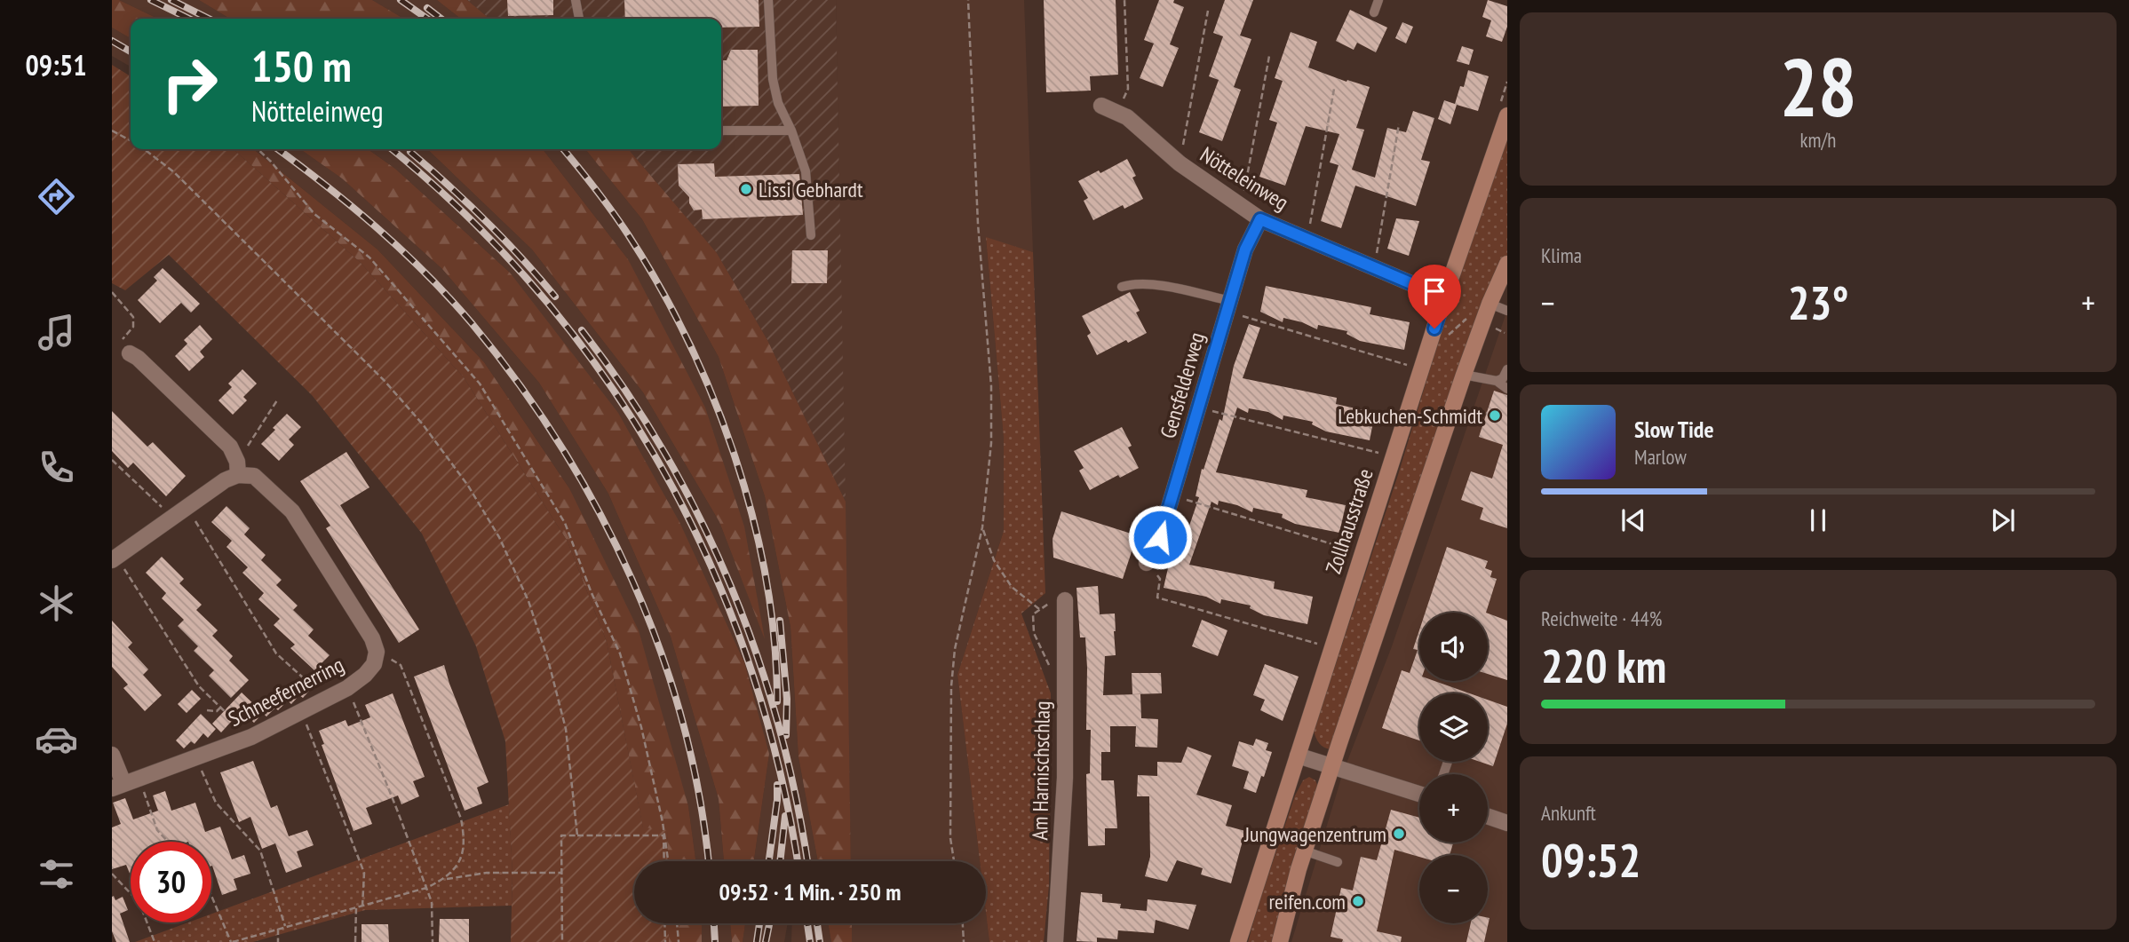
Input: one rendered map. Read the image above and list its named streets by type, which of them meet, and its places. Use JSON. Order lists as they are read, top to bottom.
{
  "streets": {
    "main road": ["Zollhausstraße"],
    "street": [
      "Nötteleinweg",
      "Gensfelderweg",
      "Schneefernerring",
      "Am Harnischschlag"
    ]
  },
  "crossings": [
    ["Nötteleinweg", "Gensfelderweg"],
    ["Nötteleinweg", "Zollhausstraße"]
  ],
  "places": [
    "Lissi Gebhardt",
    "Lebkuchen-Schmidt",
    "Jungwagenzentrum",
    "reifen.com"
  ],
  "page": {
    "tabs": "09:51",
    "tile": [
      ["28", "km/h"],
      "Klima",
      ["Reichweite · 44%", "220 km"],
      ["Ankunft", "09:52"]
    ],
    "turn": ["150 m", "Nötteleinweg"],
    "heat": ["−", "23°", "+"],
    "song": ["Slow Tide", "Marlow"],
    "map_buttons": ["+", "−"],
    "limit": "30",
    "trip": "09:52 · 1 Min. · 250 m"
  }
}
